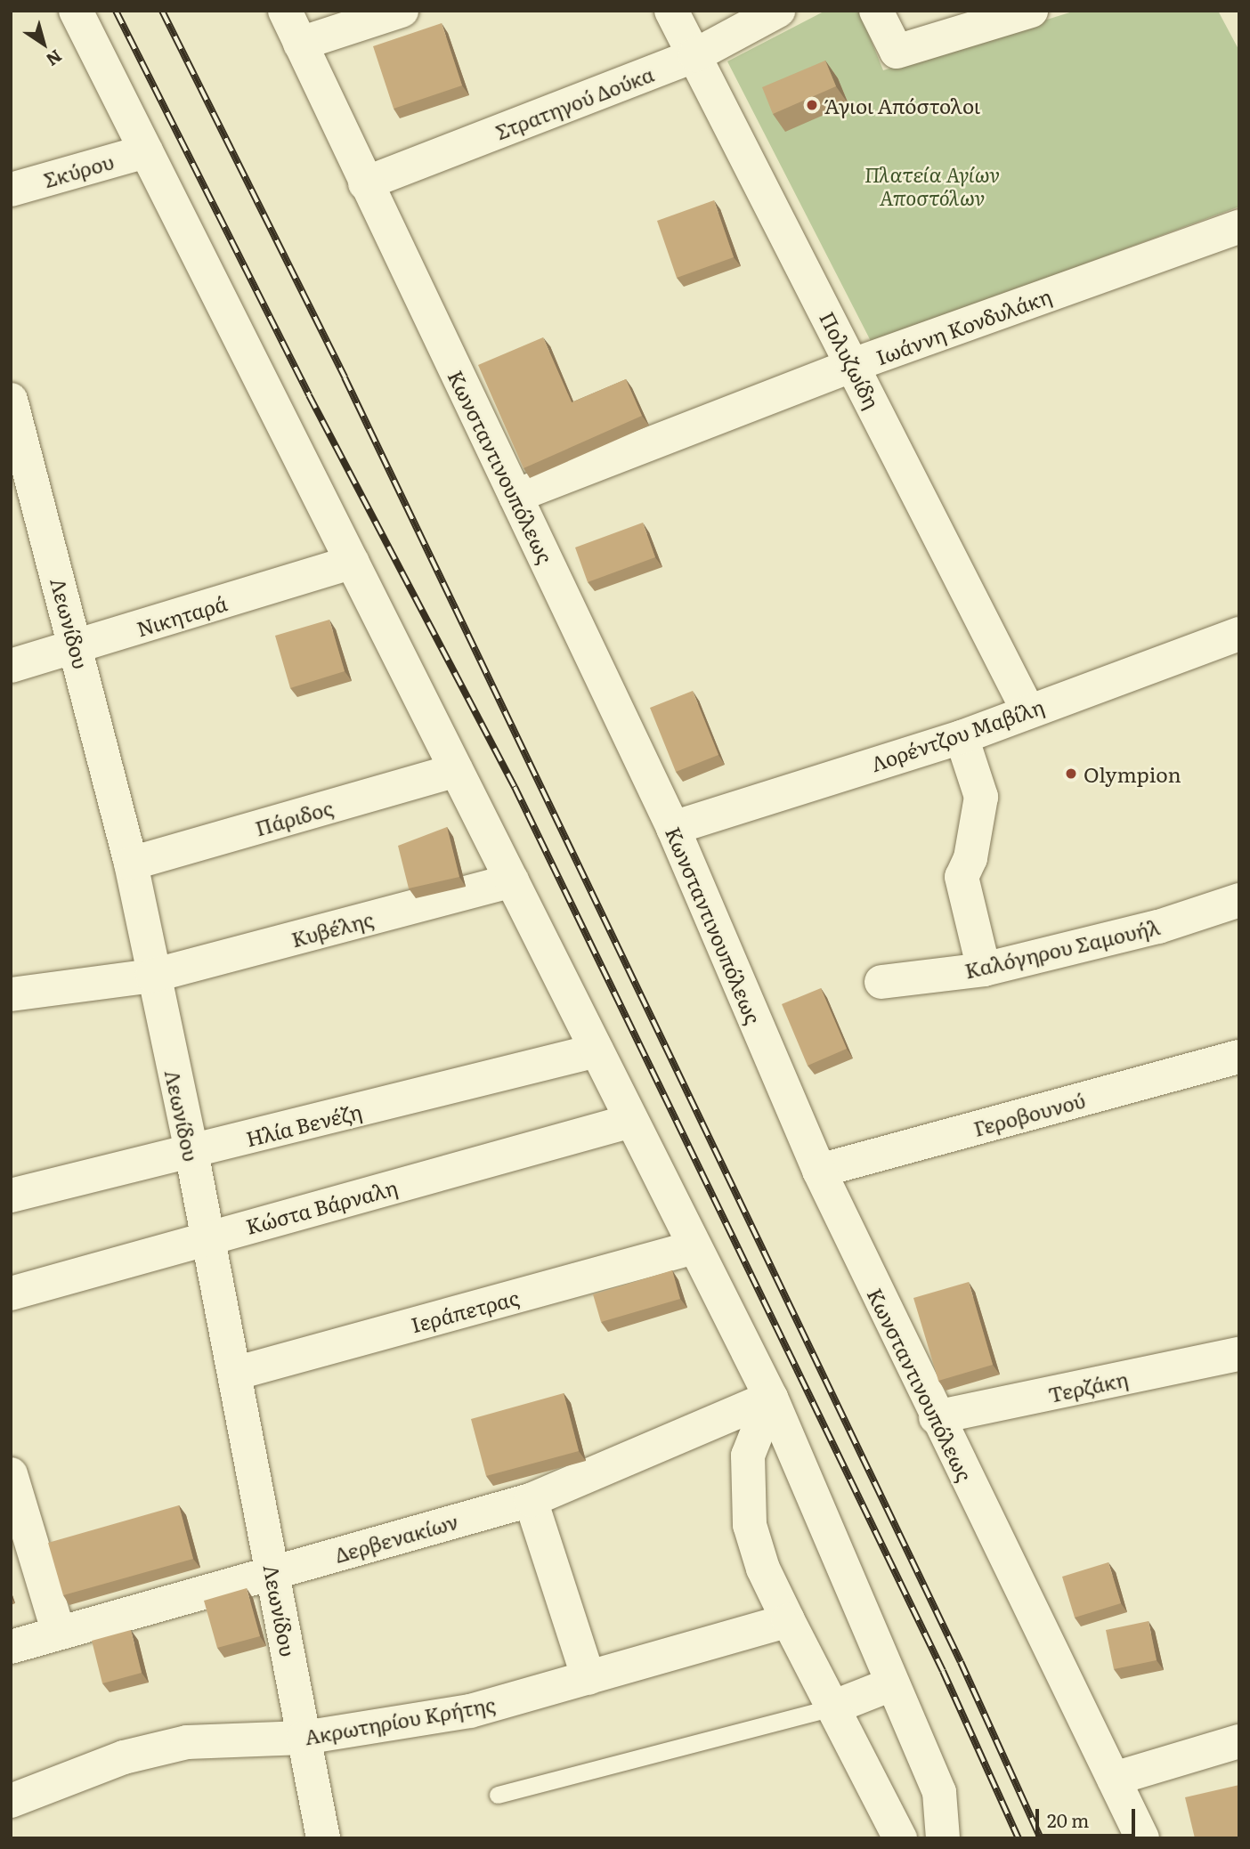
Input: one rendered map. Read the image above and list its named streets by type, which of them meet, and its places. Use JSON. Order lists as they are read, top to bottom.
{
  "streets": {
    "street": [
      "Στρατηγού Δούκα",
      "Σκύρου",
      "Ιωάννη Κονδυλάκη",
      "Πολυζωίδη",
      "Κωνσταντινουπόλεως",
      "Νικηταρά",
      "Λεωνίδου",
      "Λορέντζου Μαβίλη",
      "Πάριδος",
      "Κυβέλης",
      "Καλόγηρου Σαμουήλ",
      "Γεροβουνού",
      "Ηλία Βενέζη",
      "Κώστα Βάρναλη",
      "Ιεράπετρας",
      "Τερζάκη",
      "Δερβενακίων",
      "Ακρωτηρίου Κρήτης"
    ]
  },
  "crossings": [
    ["Στρατηγού Δούκα", "Πολυζωίδη"],
    ["Στρατηγού Δούκα", "Κωνσταντινουπόλεως"],
    ["Ιωάννη Κονδυλάκη", "Πολυζωίδη"],
    ["Ιωάννη Κονδυλάκη", "Κωνσταντινουπόλεως"],
    ["Πολυζωίδη", "Λορέντζου Μαβίλη"],
    ["Κωνσταντινουπόλεως", "Λορέντζου Μαβίλη"],
    ["Κωνσταντινουπόλεως", "Γεροβουνού"],
    ["Κωνσταντινουπόλεως", "Τερζάκη"],
    ["Νικηταρά", "Λεωνίδου"],
    ["Λεωνίδου", "Πάριδος"],
    ["Λεωνίδου", "Κυβέλης"],
    ["Λεωνίδου", "Ηλία Βενέζη"],
    ["Λεωνίδου", "Κώστα Βάρναλη"],
    ["Λεωνίδου", "Ιεράπετρας"],
    ["Λεωνίδου", "Δερβενακίων"],
    ["Λεωνίδου", "Ακρωτηρίου Κρήτης"]
  ],
  "parks": ["Πλατεία Αγίων Αποστόλων"],
  "places": ["Άγιοι Απόστολοι", "Olympion"],
  "scale_bar": "20 m",
  "north": "bottom right"
}
